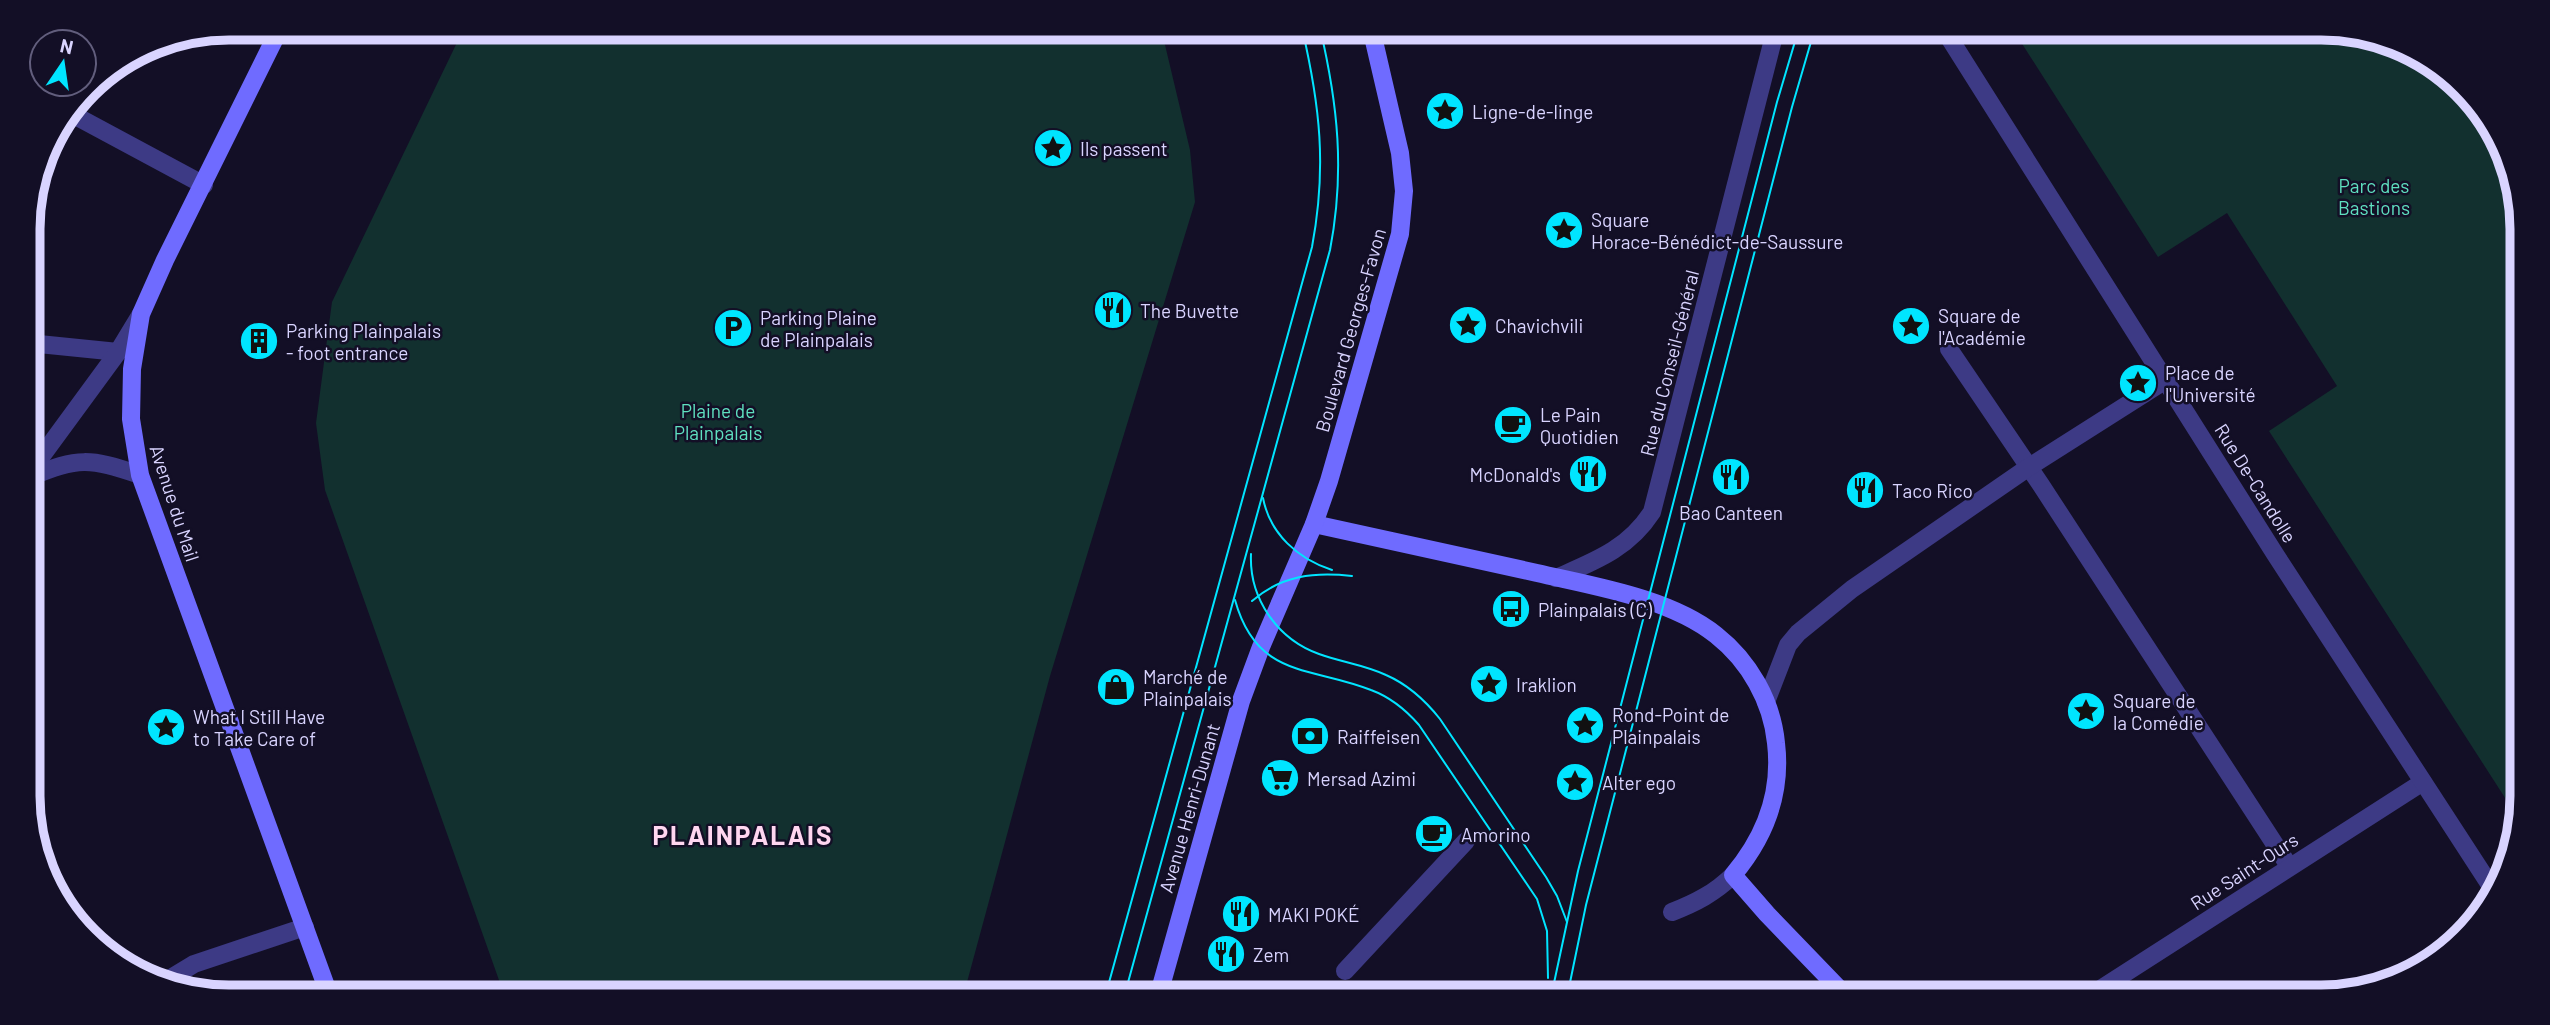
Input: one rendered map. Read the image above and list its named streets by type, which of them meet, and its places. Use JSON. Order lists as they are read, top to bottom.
{
  "streets": {
    "main road": ["Boulevard Georges-Favon", "Avenue du Mail", "Avenue Henri-Dunant"],
    "street": ["Rue du Conseil-Général", "Rue De-Candolle", "Rue Saint-Ours"]
  },
  "crossings": [
    ["Boulevard Georges-Favon", "Avenue Henri-Dunant"],
    ["Rue De-Candolle", "Rue Saint-Ours"]
  ],
  "districts": ["PLAINPALAIS"],
  "parks": ["Parc des Bastions", "Plaine de Plainpalais"],
  "places": {
    "place": [
      "Ligne-de-linge",
      "Ils passent",
      "Square Horace-Bénédict-de-Saussure",
      "Chavichvili",
      "Square de l'Académie",
      "Place de l'Université",
      "Iraklion",
      "Square de la Comédie",
      "Rond-Point de Plainpalais",
      "What I Still Have to Take Care of",
      "Alter ego"
    ],
    "restaurant": [
      "The Buvette",
      "McDonald's",
      "Bao Canteen",
      "Taco Rico",
      "MAKI POKÉ",
      "Zem"
    ],
    "parking": ["Parking Plaine de Plainpalais"],
    "building": ["Parking Plainpalais - foot entrance"],
    "cafe": ["Le Pain Quotidien", "Amorino"],
    "bus stop": ["Plainpalais (C)"],
    "shop": ["Marché de Plainpalais"],
    "bank": ["Raiffeisen"],
    "supermarket": ["Mersad Azimi"]
  },
  "north": "top"
}
